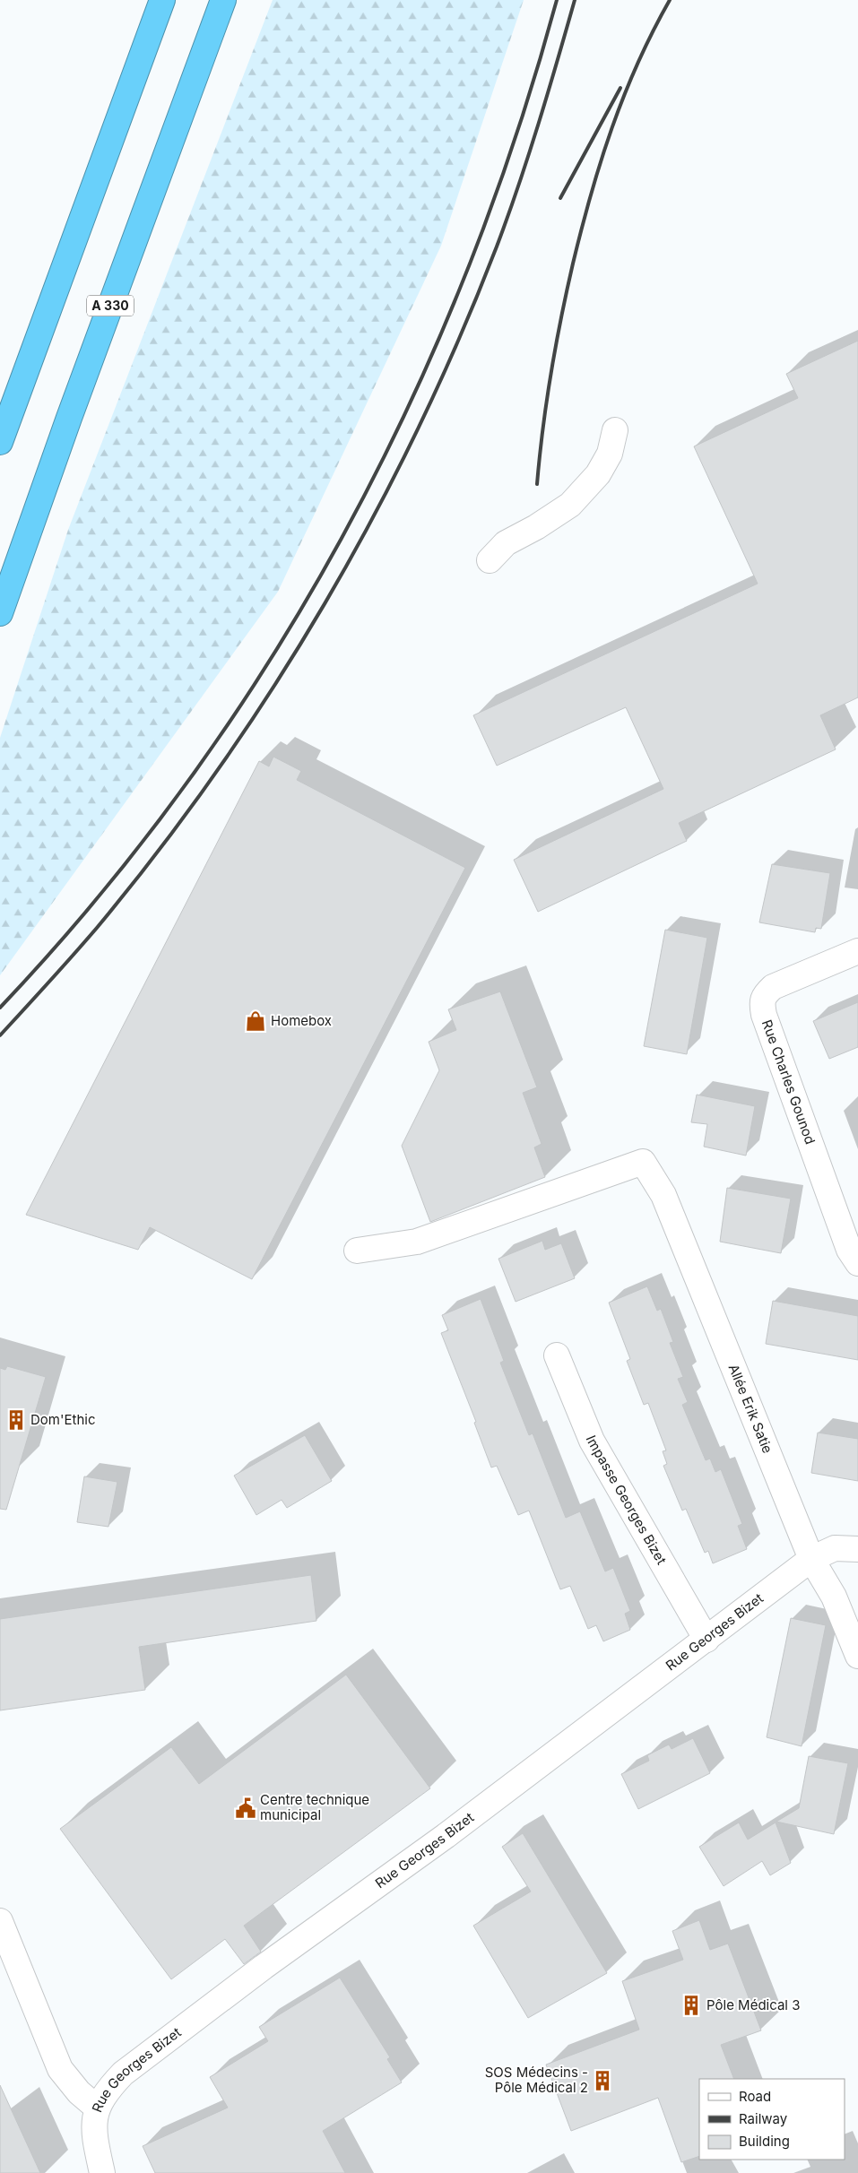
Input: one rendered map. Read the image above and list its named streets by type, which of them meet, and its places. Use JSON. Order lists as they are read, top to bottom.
{
  "streets": {
    "highway": ["A 330"],
    "street": [
      "Rue Charles Gounod",
      "Allée Erik Satie",
      "Impasse Georges Bizet",
      "Rue Georges Bizet"
    ]
  },
  "crossings": [
    ["Allée Erik Satie", "Rue Georges Bizet"],
    ["Impasse Georges Bizet", "Rue Georges Bizet"]
  ],
  "places": {
    "shop": ["Homebox"],
    "building": ["Dom'Ethic", "Pôle Médical 3", "SOS Médecins - Pôle Médical 2"],
    "public building": ["Centre technique municipal"]
  },
  "legend": ["Road", "Railway", "Building"]
}
